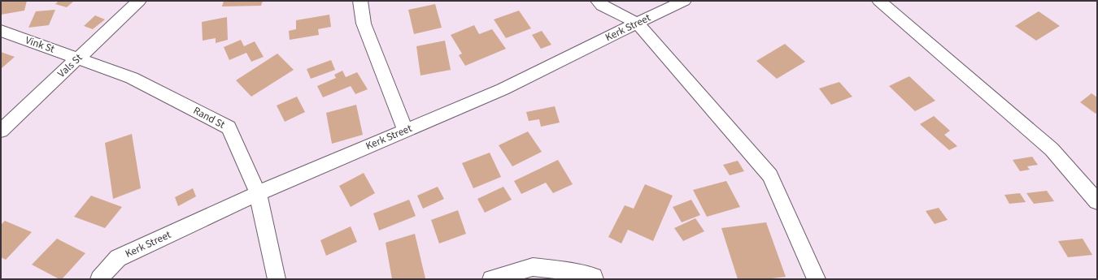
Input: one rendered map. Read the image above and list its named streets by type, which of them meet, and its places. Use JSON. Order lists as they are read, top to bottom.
{
  "streets": {
    "street": [
      "Kerk Street",
      "Vink St",
      "Vals St",
      "Rand St"
    ]
  },
  "crossings": [
    ["Kerk Street", "Rand St"],
    ["Vink St", "Vals St"],
    ["Vink St", "Rand St"],
    ["Vals St", "Rand St"]
  ]
}
